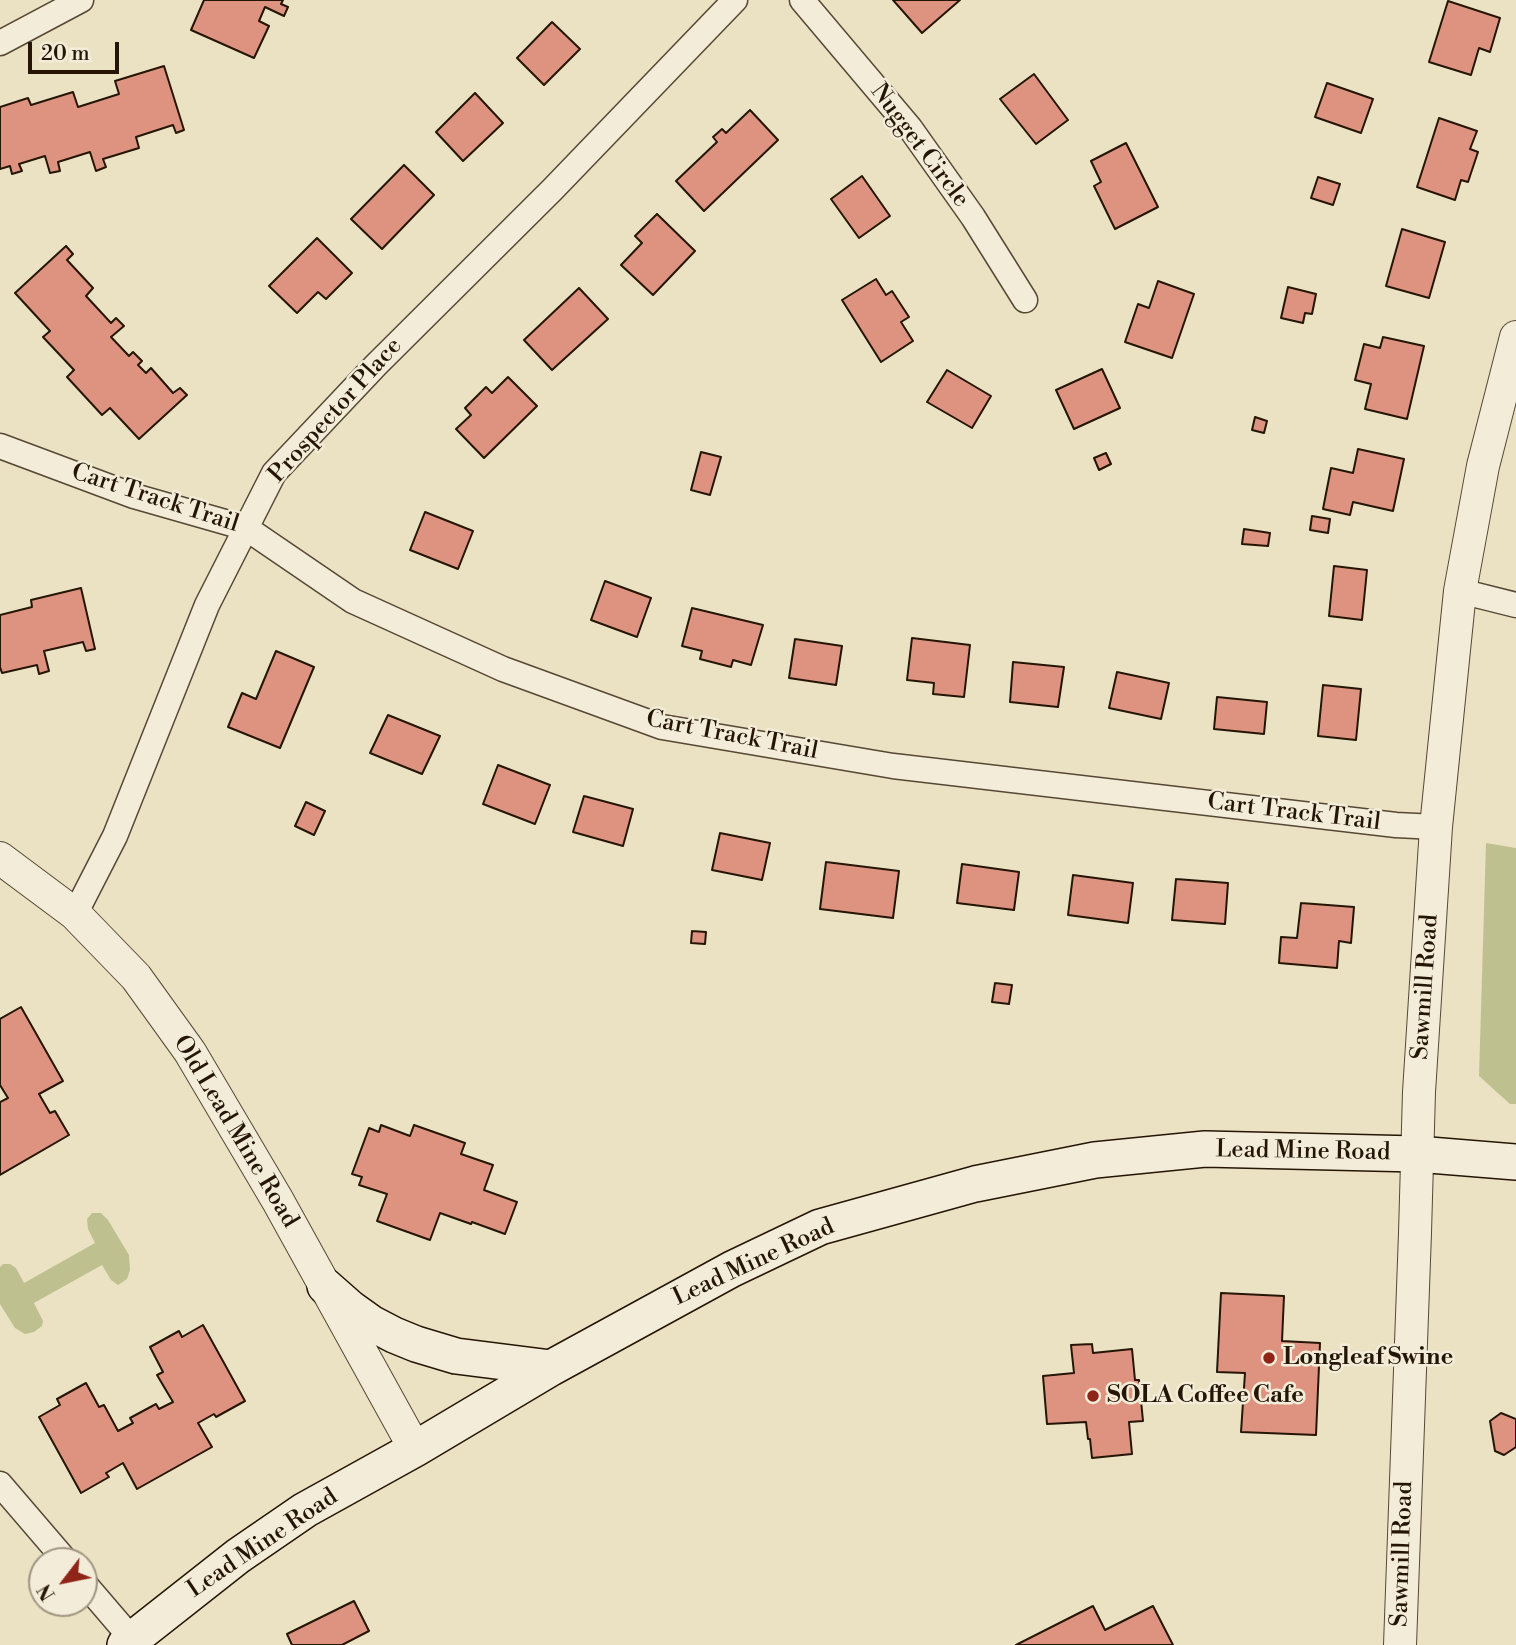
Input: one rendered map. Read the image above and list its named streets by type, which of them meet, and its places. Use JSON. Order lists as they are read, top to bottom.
{
  "streets": {
    "main road": ["Lead Mine Road"],
    "street": [
      "Nugget Circle",
      "Prospector Place",
      "Cart Track Trail",
      "Sawmill Road",
      "Old Lead Mine Road"
    ]
  },
  "crossings": [
    ["Prospector Place", "Cart Track Trail"],
    ["Prospector Place", "Old Lead Mine Road"],
    ["Cart Track Trail", "Sawmill Road"],
    ["Sawmill Road", "Lead Mine Road"],
    ["Old Lead Mine Road", "Lead Mine Road"]
  ],
  "places": ["Longleaf Swine", "SOLA Coffee Cafe"],
  "scale_bar": "20 m",
  "north": "bottom left"
}
